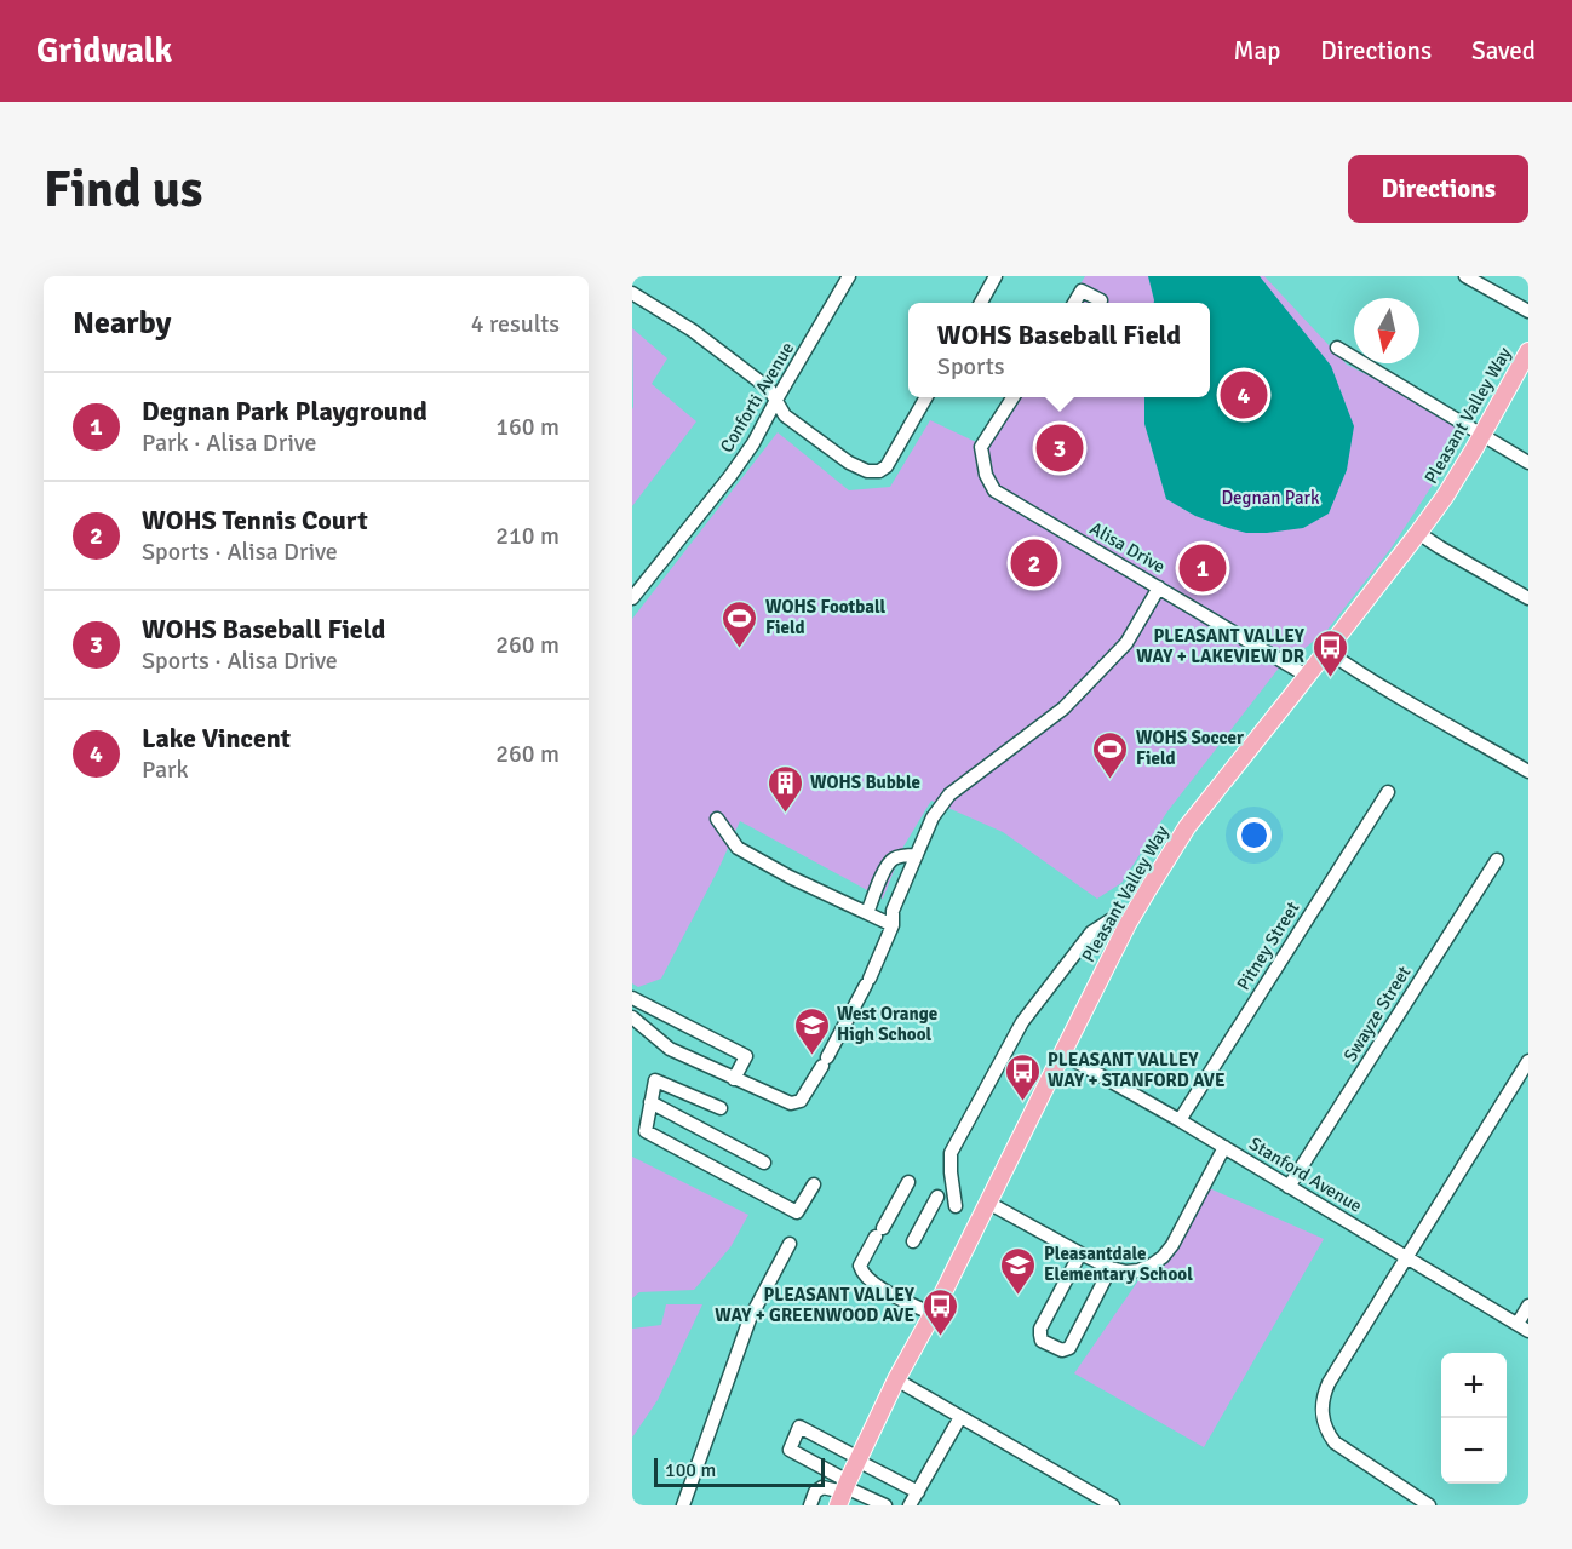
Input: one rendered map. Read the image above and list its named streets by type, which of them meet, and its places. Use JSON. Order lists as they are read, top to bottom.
{
  "streets": {
    "main road": ["Pleasant Valley Way"],
    "street": [
      "Conforti Avenue",
      "Alisa Drive",
      "Pitney Street",
      "Swayze Street",
      "Stanford Avenue"
    ]
  },
  "crossings": [
    ["Pleasant Valley Way", "Alisa Drive"],
    ["Pleasant Valley Way", "Stanford Avenue"],
    ["Pitney Street", "Stanford Avenue"],
    ["Swayze Street", "Stanford Avenue"]
  ],
  "parks": ["Degnan Park"],
  "places": {
    "sports": ["WOHS Football Field", "WOHS Soccer Field"],
    "bus stop": ["PLEASANT VALLEY WAY + LAKEVIEW DR", "PLEASANT VALLEY WAY + STANFORD AVE", "PLEASANT VALLEY WAY + GREENWOOD AVE"],
    "building": ["WOHS Bubble"],
    "school or university": ["West Orange High School", "Pleasantdale Elementary School"]
  },
  "scale_bar": "100 m",
  "north": "bottom",
  "page": {
    "header": "Gridwalk",
    "nav": ["Map", "Directions", "Saved"],
    "buttons": "Directions",
    "title": "Find us",
    "heading": ["Nearby", "4 results"],
    "popup": ["WOHS Baseball Field", "Sports"],
    "pins": [
      "4",
      "3",
      "2",
      "1"
    ],
    "list": [
      {
        "mark": "1",
        "name": "Degnan Park Playground",
        "note": "Park · Alisa Drive",
        "value": "160 m"
      },
      {
        "mark": "2",
        "name": "WOHS Tennis Court",
        "note": "Sports · Alisa Drive",
        "value": "210 m"
      },
      {
        "mark": "3",
        "name": "WOHS Baseball Field",
        "note": "Sports · Alisa Drive",
        "value": "260 m"
      },
      {
        "mark": "4",
        "name": "Lake Vincent",
        "note": "Park",
        "value": "260 m"
      }
    ],
    "map_buttons": ["+", "−"],
    "scale": "100 m"
  }
}
